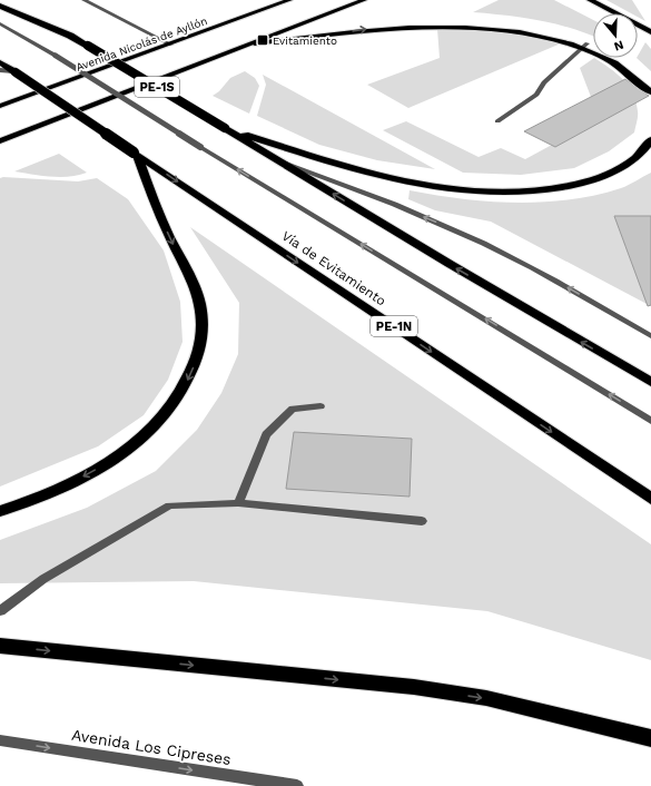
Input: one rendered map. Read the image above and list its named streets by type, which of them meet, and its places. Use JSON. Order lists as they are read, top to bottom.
{
  "streets": {
    "highway": ["PE-1S", "Vía de Evitamiento", "PE-1N"],
    "main road": ["Avenida Nicolás de Ayllón"],
    "street": ["Avenida Los Cipreses"]
  },
  "one_way": ["Avenida Los Cipreses"],
  "places": {
    "transit": ["Evitamiento"]
  },
  "north": "bottom"
}
